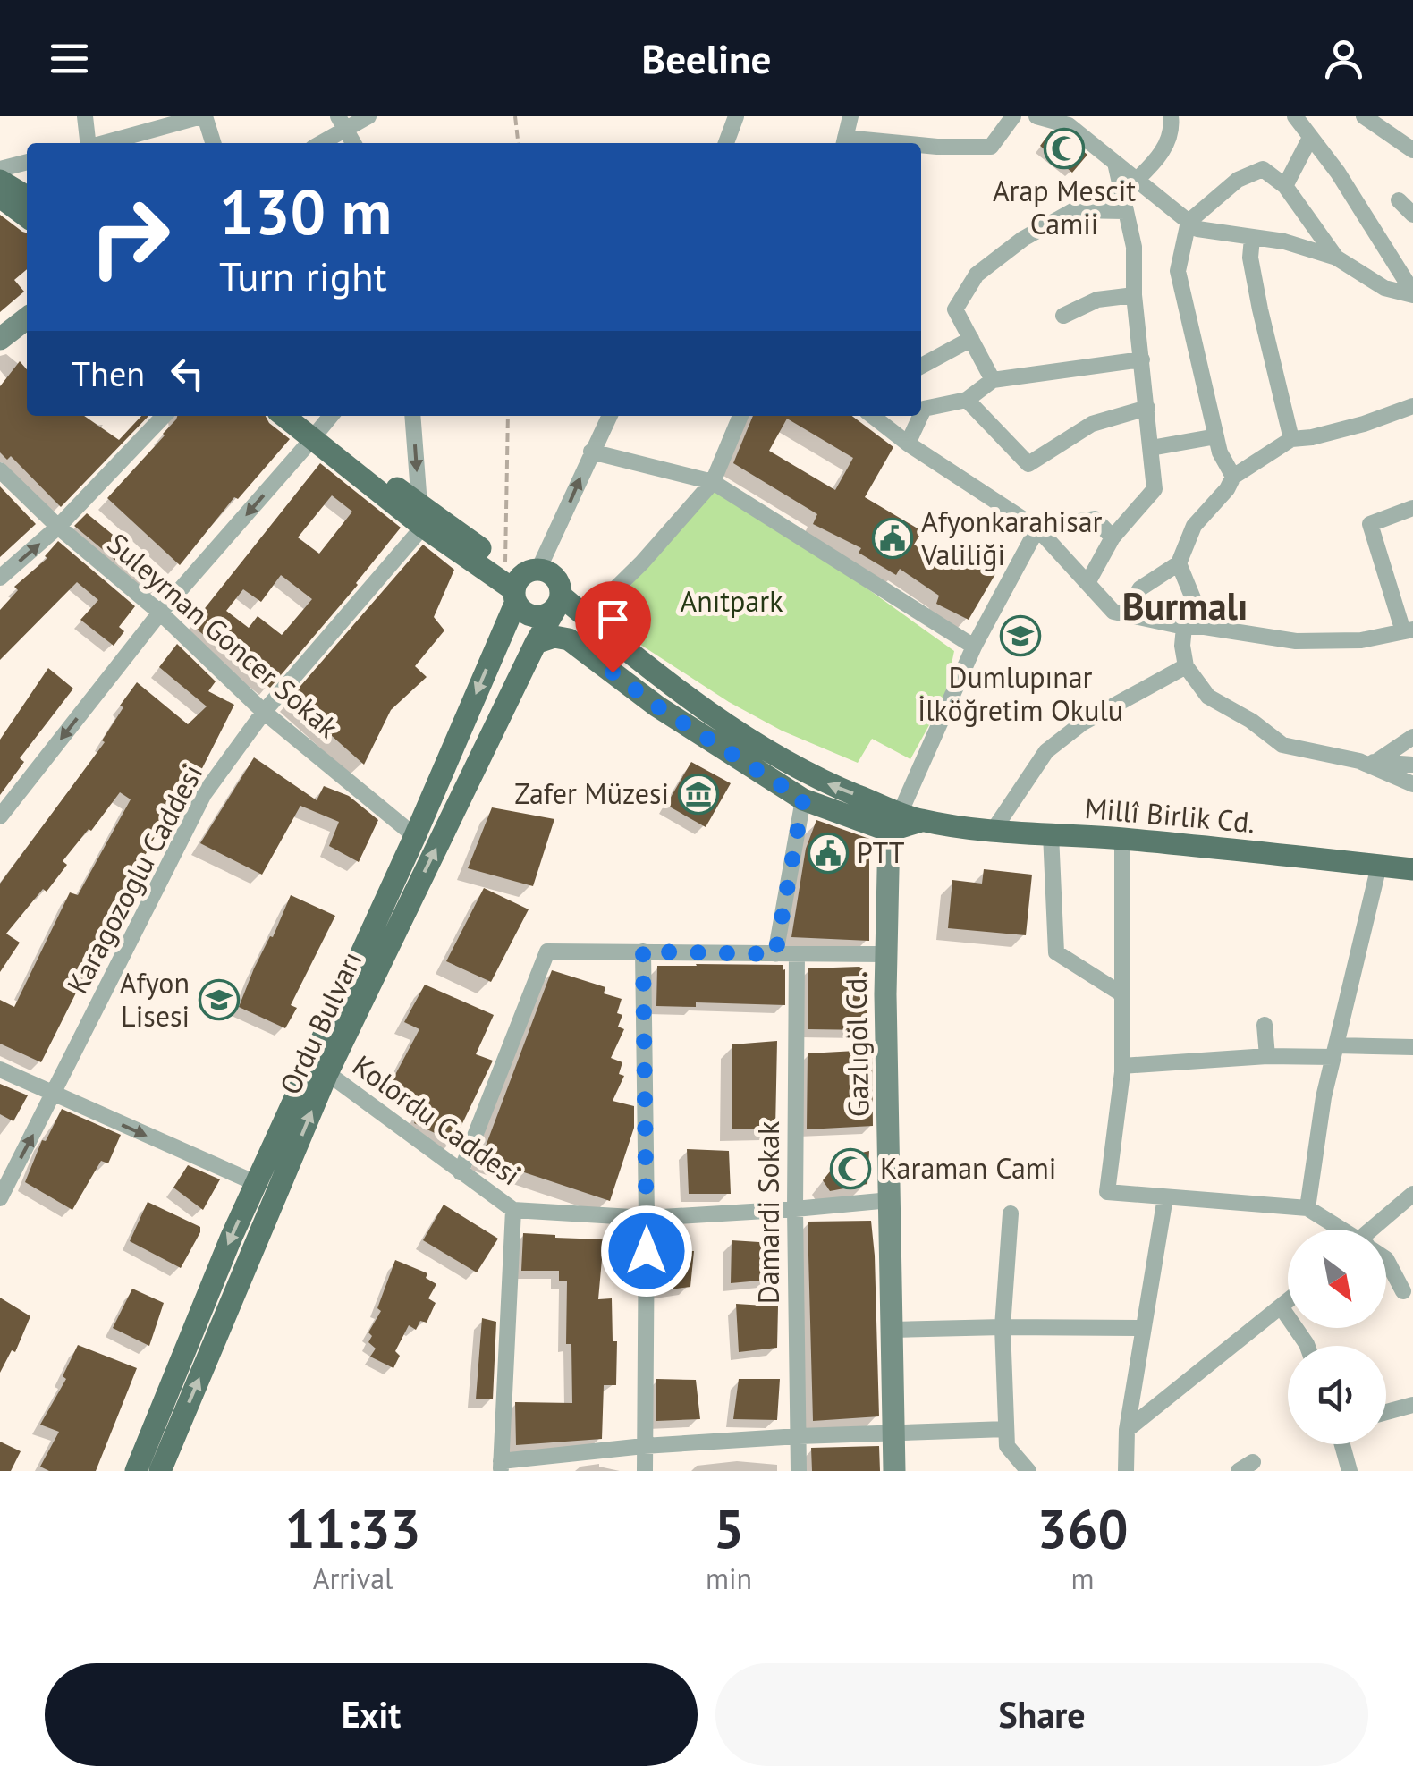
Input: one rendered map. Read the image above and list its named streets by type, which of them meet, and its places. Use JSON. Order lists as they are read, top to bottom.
{
  "streets": {
    "main road": ["Millî Birlik Cd.", "Ordu Bulvarı"],
    "street": [
      "Suleyrnan Goncer Sokak",
      "Karagozoglu Caddesi",
      "Gazlıgöl Cd.",
      "Kolordu Caddesi",
      "Damardi Sokak"
    ]
  },
  "crossings": [
    ["Suleyrnan Goncer Sokak", "Karagozoglu Caddesi"],
    ["Suleyrnan Goncer Sokak", "Ordu Bulvarı"],
    ["Millî Birlik Cd.", "Ordu Bulvarı"],
    ["Millî Birlik Cd.", "Gazlıgöl Cd."],
    ["Ordu Bulvarı", "Kolordu Caddesi"],
    ["Gazlıgöl Cd.", "Kolordu Caddesi"],
    ["Kolordu Caddesi", "Damardi Sokak"]
  ],
  "districts": ["Burmalı"],
  "parks": ["Anıtpark"],
  "places": {
    "mosque": ["Arap Mescit Camii", "Karaman Cami"],
    "public building": ["Afyonkarahisar Valiliği", "PTT"],
    "school or university": ["Dumlupınar İlköğretim Okulu", "Afyon Lisesi"],
    "museum": ["Zafer Müzesi"]
  },
  "north": "bottom right",
  "page": {
    "header": "Beeline",
    "turn": ["130 m", "Turn right"],
    "then": "Then",
    "eta": [
      "11:33",
      "Arrival",
      "5",
      "min",
      "360",
      "m"
    ],
    "buttons": ["Exit", "Share"]
  }
}
